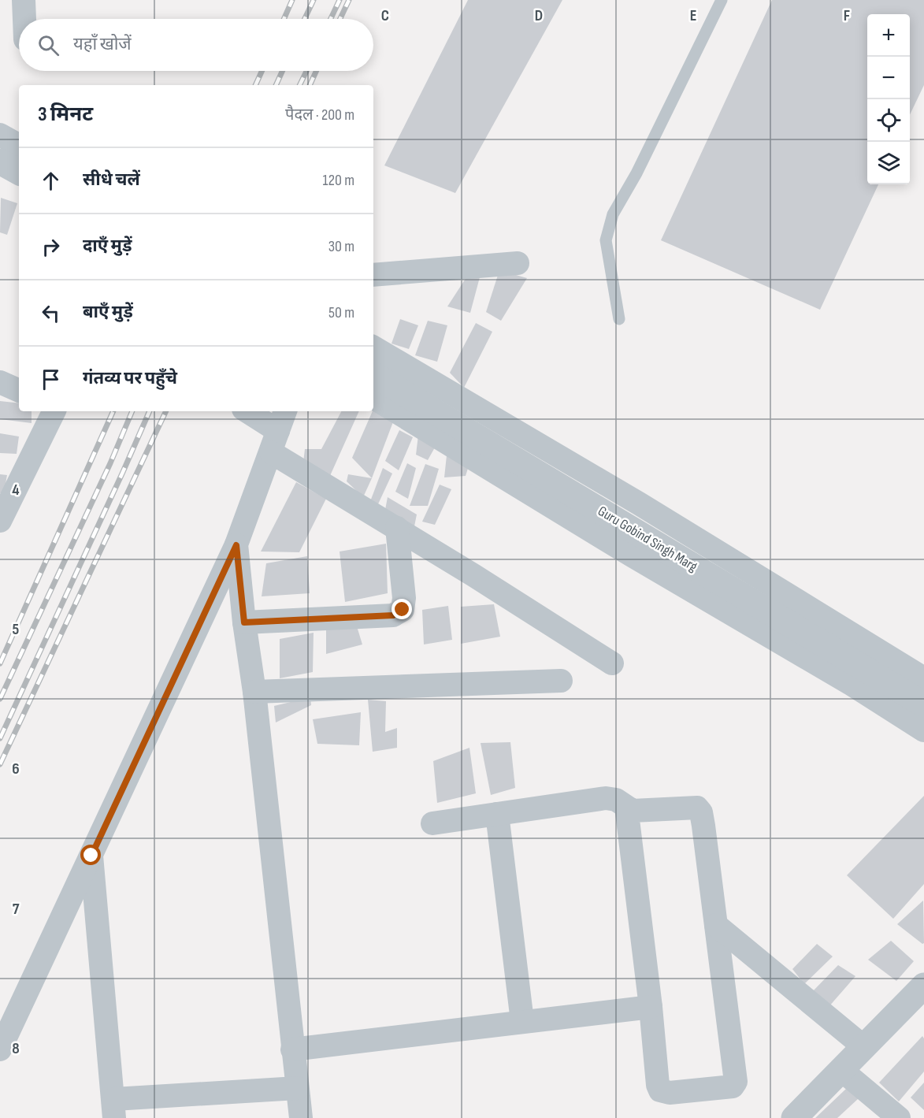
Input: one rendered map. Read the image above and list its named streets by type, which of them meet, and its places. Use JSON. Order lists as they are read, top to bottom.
{
  "streets": {
    "street": ["Guru Gobind Singh Marg"]
  },
  "page": {
    "map_buttons": ["+", "−"],
    "search": "यहाँ खोजें",
    "heading": ["3 मिनट", "पैदल · 200 m"],
    "list": [
      ["सीधे चलें", "120 m"],
      ["दाएँ मुड़ें", "30 m"],
      ["बाएँ मुड़ें", "50 m"],
      "गंतव्य पर पहुँचे"
    ]
  },
  "grid": {
    "columns": [
      "C",
      "D",
      "E",
      "F"
    ],
    "rows": [
      "4",
      "5",
      "6",
      "7",
      "8"
    ]
  }
}
